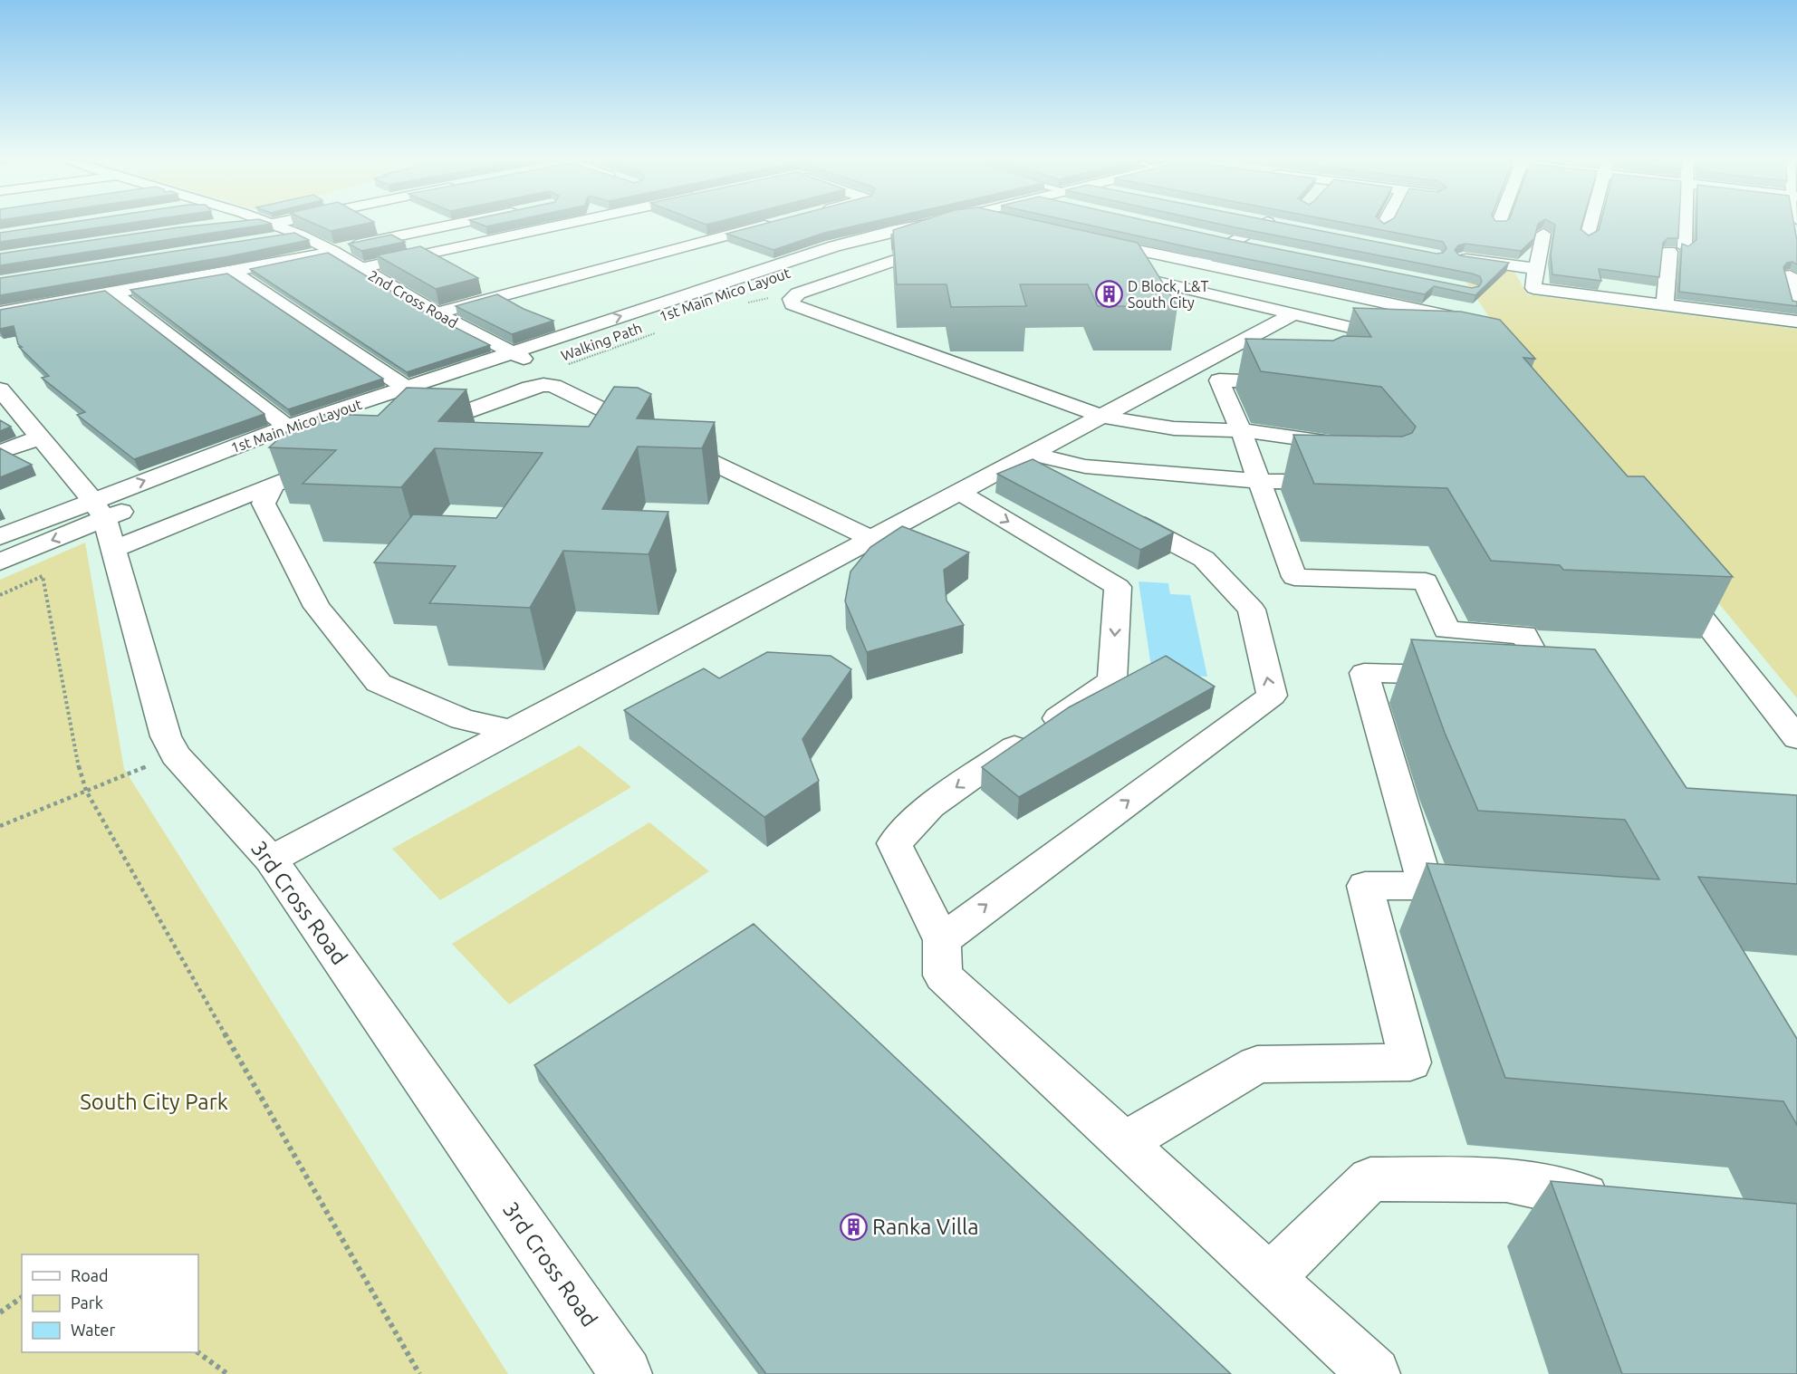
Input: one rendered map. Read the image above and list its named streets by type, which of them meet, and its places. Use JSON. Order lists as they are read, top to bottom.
{
  "streets": {
    "street": ["1st Main Mico Layout", "2nd Cross Road", "3rd Cross Road"],
    "path": ["Walking Path"]
  },
  "crossings": [
    ["1st Main Mico Layout", "2nd Cross Road"],
    ["1st Main Mico Layout", "3rd Cross Road"]
  ],
  "parks": ["South City Park"],
  "places": {
    "building": ["D Block, L&T South City", "Ranka Villa"]
  },
  "legend": ["Road", "Park", "Water"]
}
